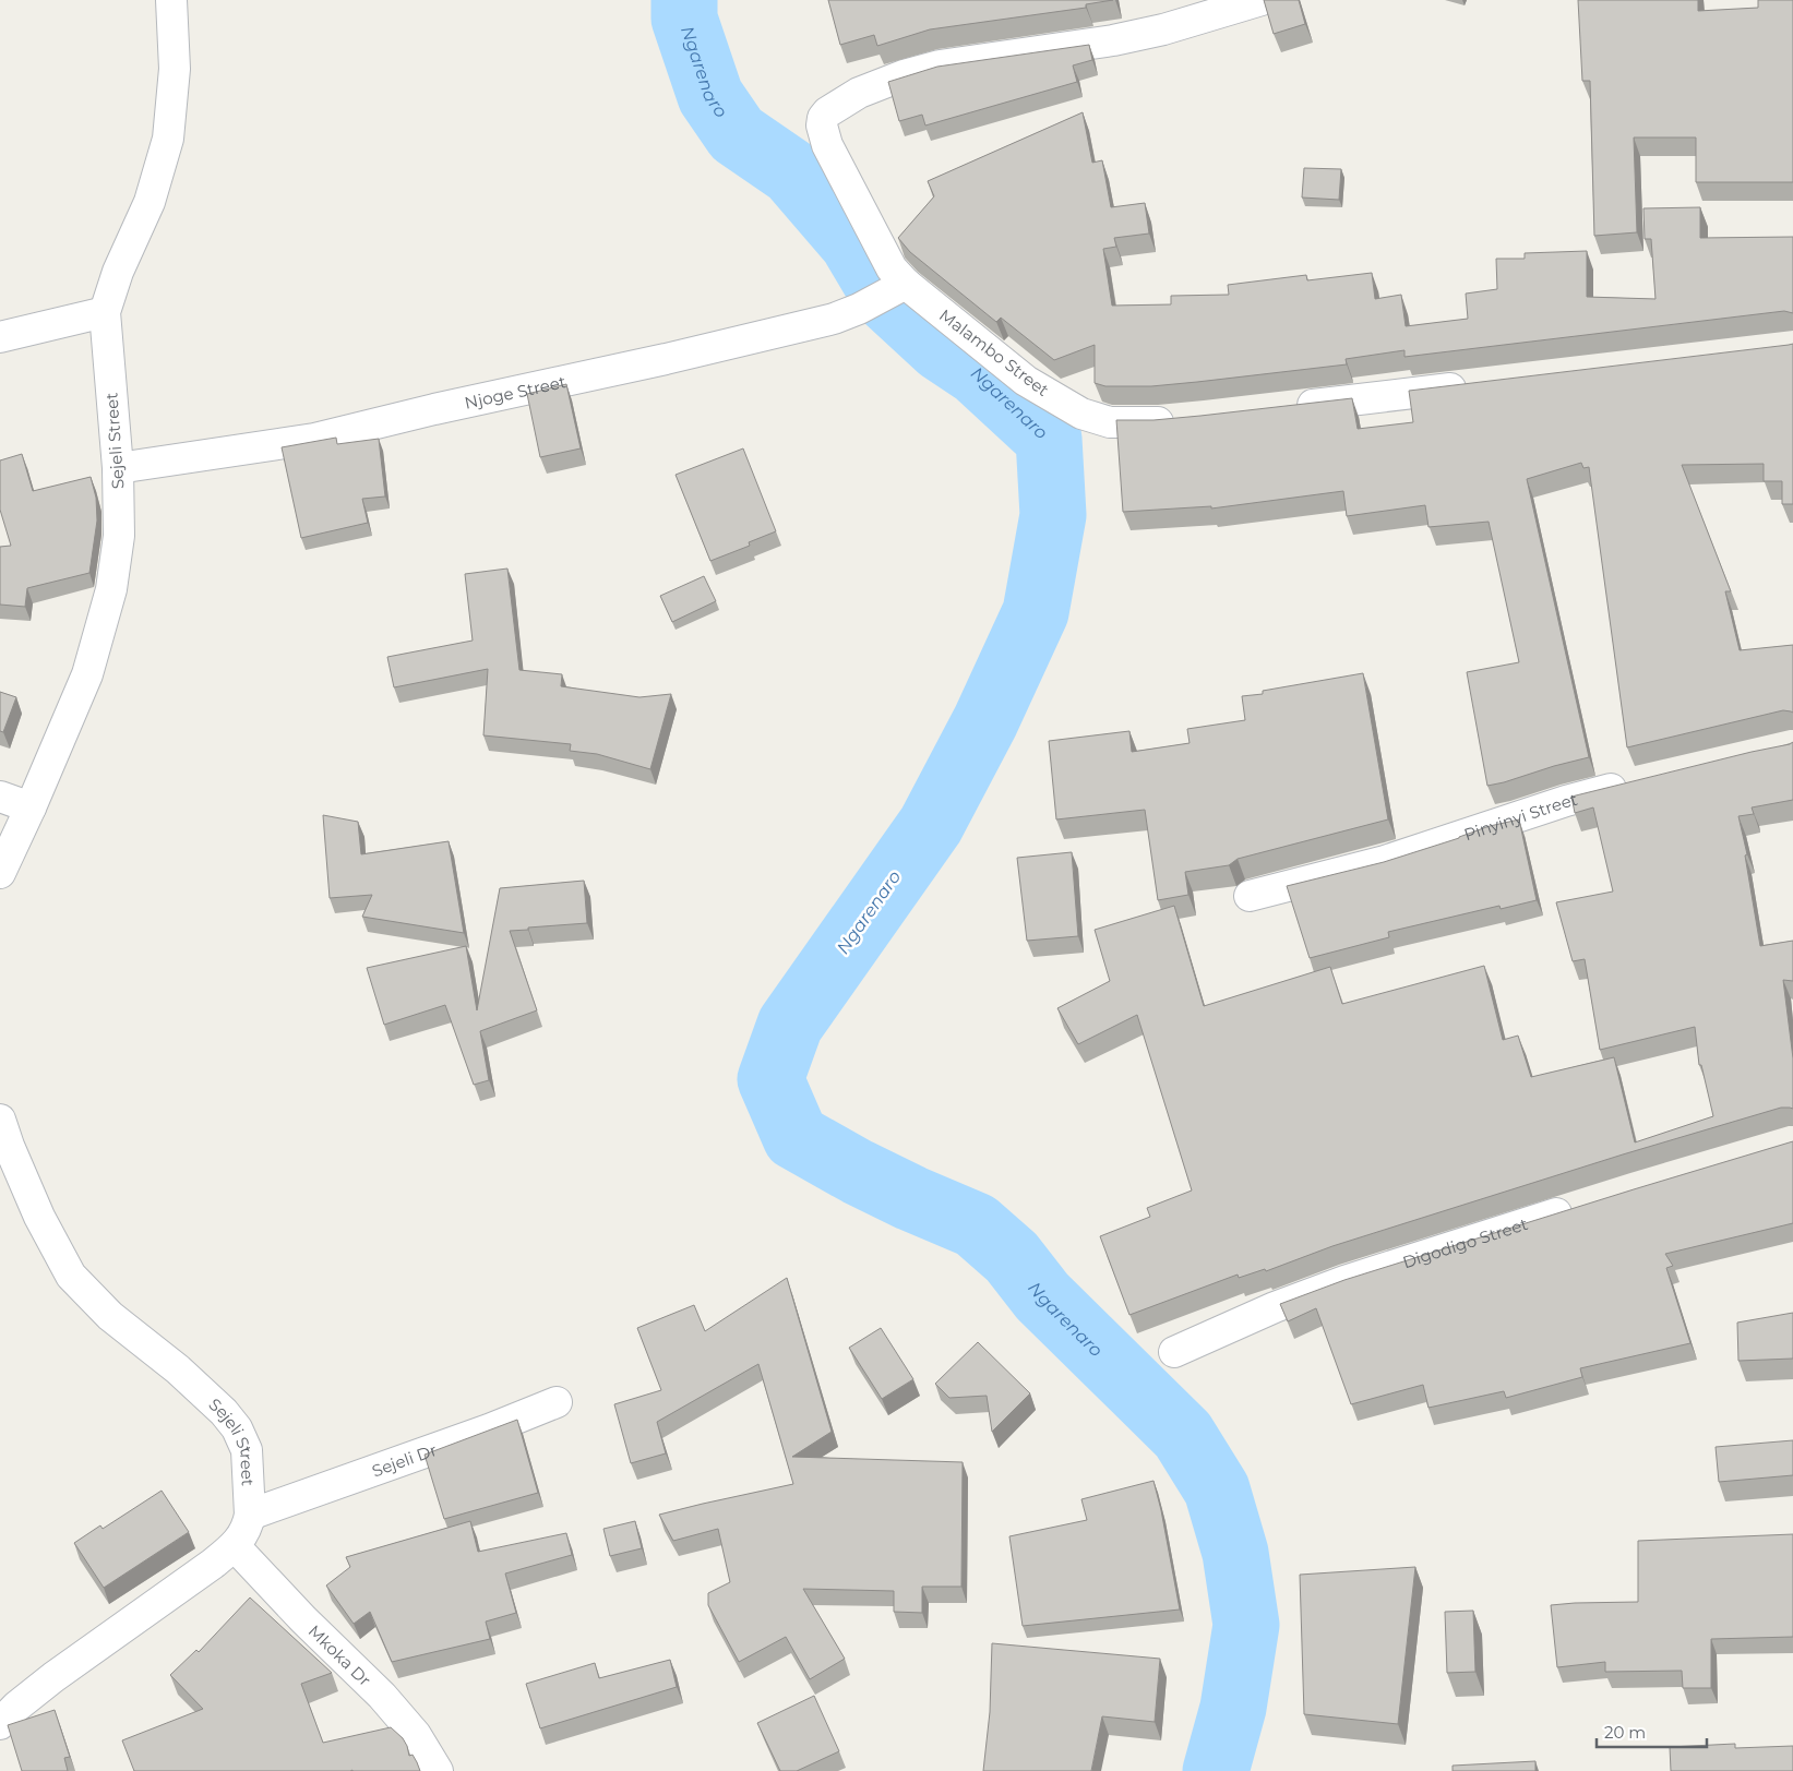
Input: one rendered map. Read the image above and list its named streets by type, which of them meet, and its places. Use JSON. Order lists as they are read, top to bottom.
{
  "streets": {
    "street": [
      "Malambo Street",
      "Njoge Street",
      "Sejeli Street",
      "Pinyinyi Street",
      "Digodigo Street",
      "Sejeli Dr",
      "Mkoka Dr"
    ]
  },
  "crossings": [
    ["Malambo Street", "Njoge Street"],
    ["Njoge Street", "Sejeli Street"],
    ["Sejeli Street", "Sejeli Dr"],
    ["Sejeli Street", "Mkoka Dr"]
  ],
  "water": ["Ngarenaro"],
  "scale_bar": "20 m"
}
